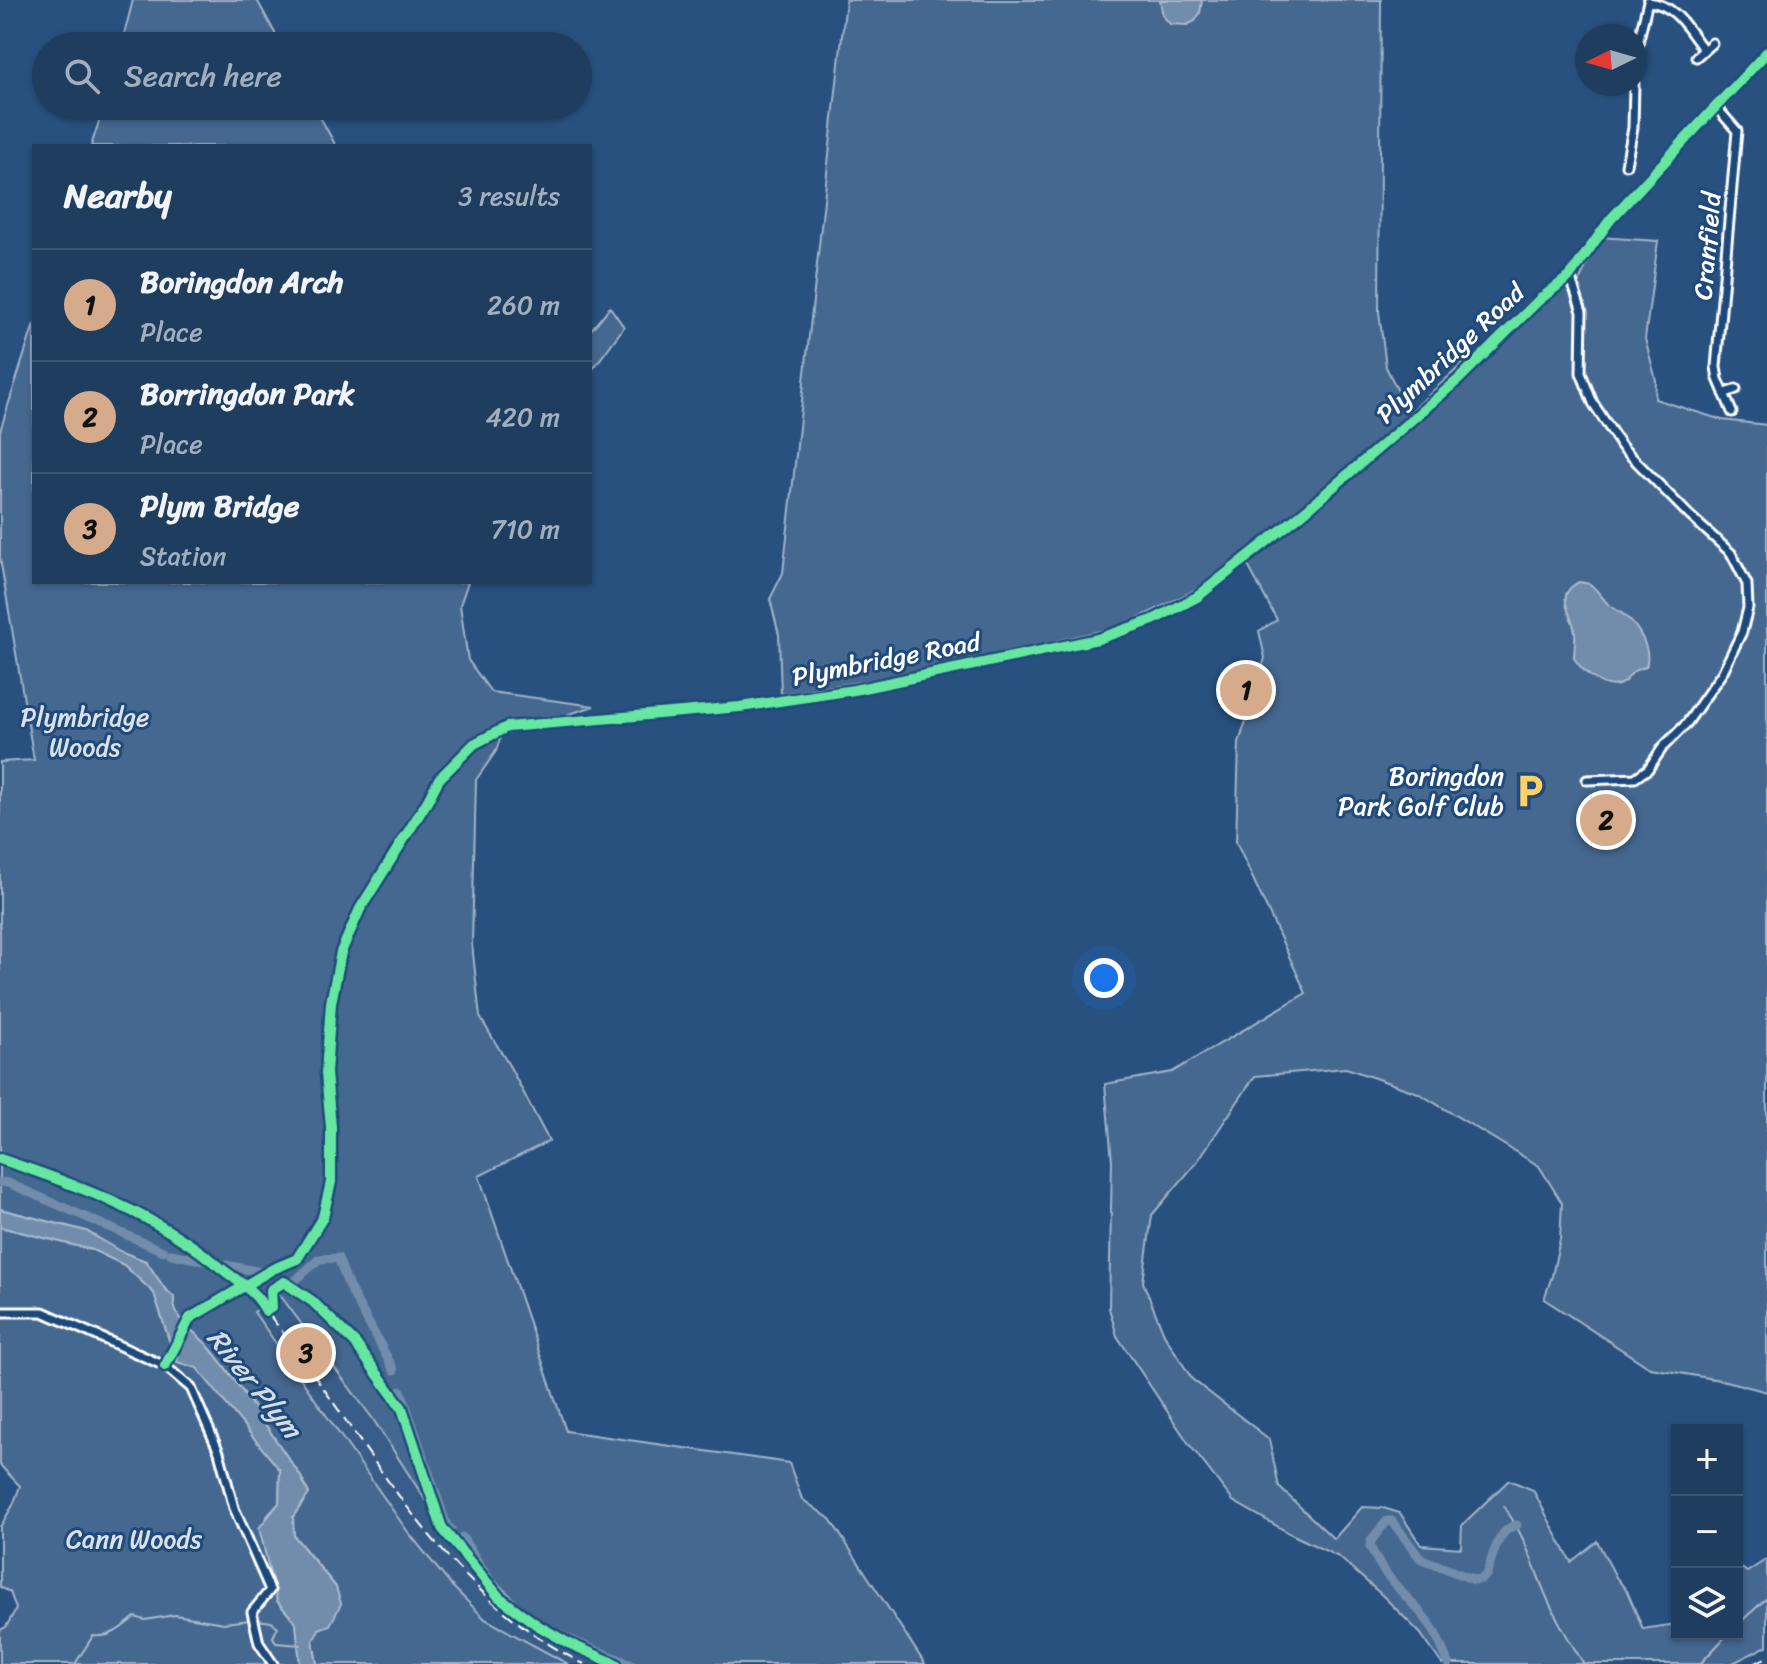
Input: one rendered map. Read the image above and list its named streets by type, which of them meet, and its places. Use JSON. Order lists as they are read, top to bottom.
{
  "streets": {
    "street": ["Cranfield", "Plymbridge Road"]
  },
  "crossings": [
    ["Cranfield", "Plymbridge Road"]
  ],
  "water": ["River Plym"],
  "parks": ["Plymbridge Woods", "Cann Woods"],
  "places": {
    "parking": ["Boringdon Park Golf Club"]
  },
  "north": "left",
  "page": {
    "search": "Search here",
    "heading": ["Nearby", "3 results"],
    "list": [
      {
        "mark": "1",
        "name": "Boringdon Arch",
        "note": "Place",
        "value": "260 m"
      },
      {
        "mark": "2",
        "name": "Borringdon Park",
        "note": "Place",
        "value": "420 m"
      },
      {
        "mark": "3",
        "name": "Plym Bridge",
        "note": "Station",
        "value": "710 m"
      }
    ],
    "pins": ["1", "2", "3"],
    "map_buttons": ["+", "−"]
  }
}
